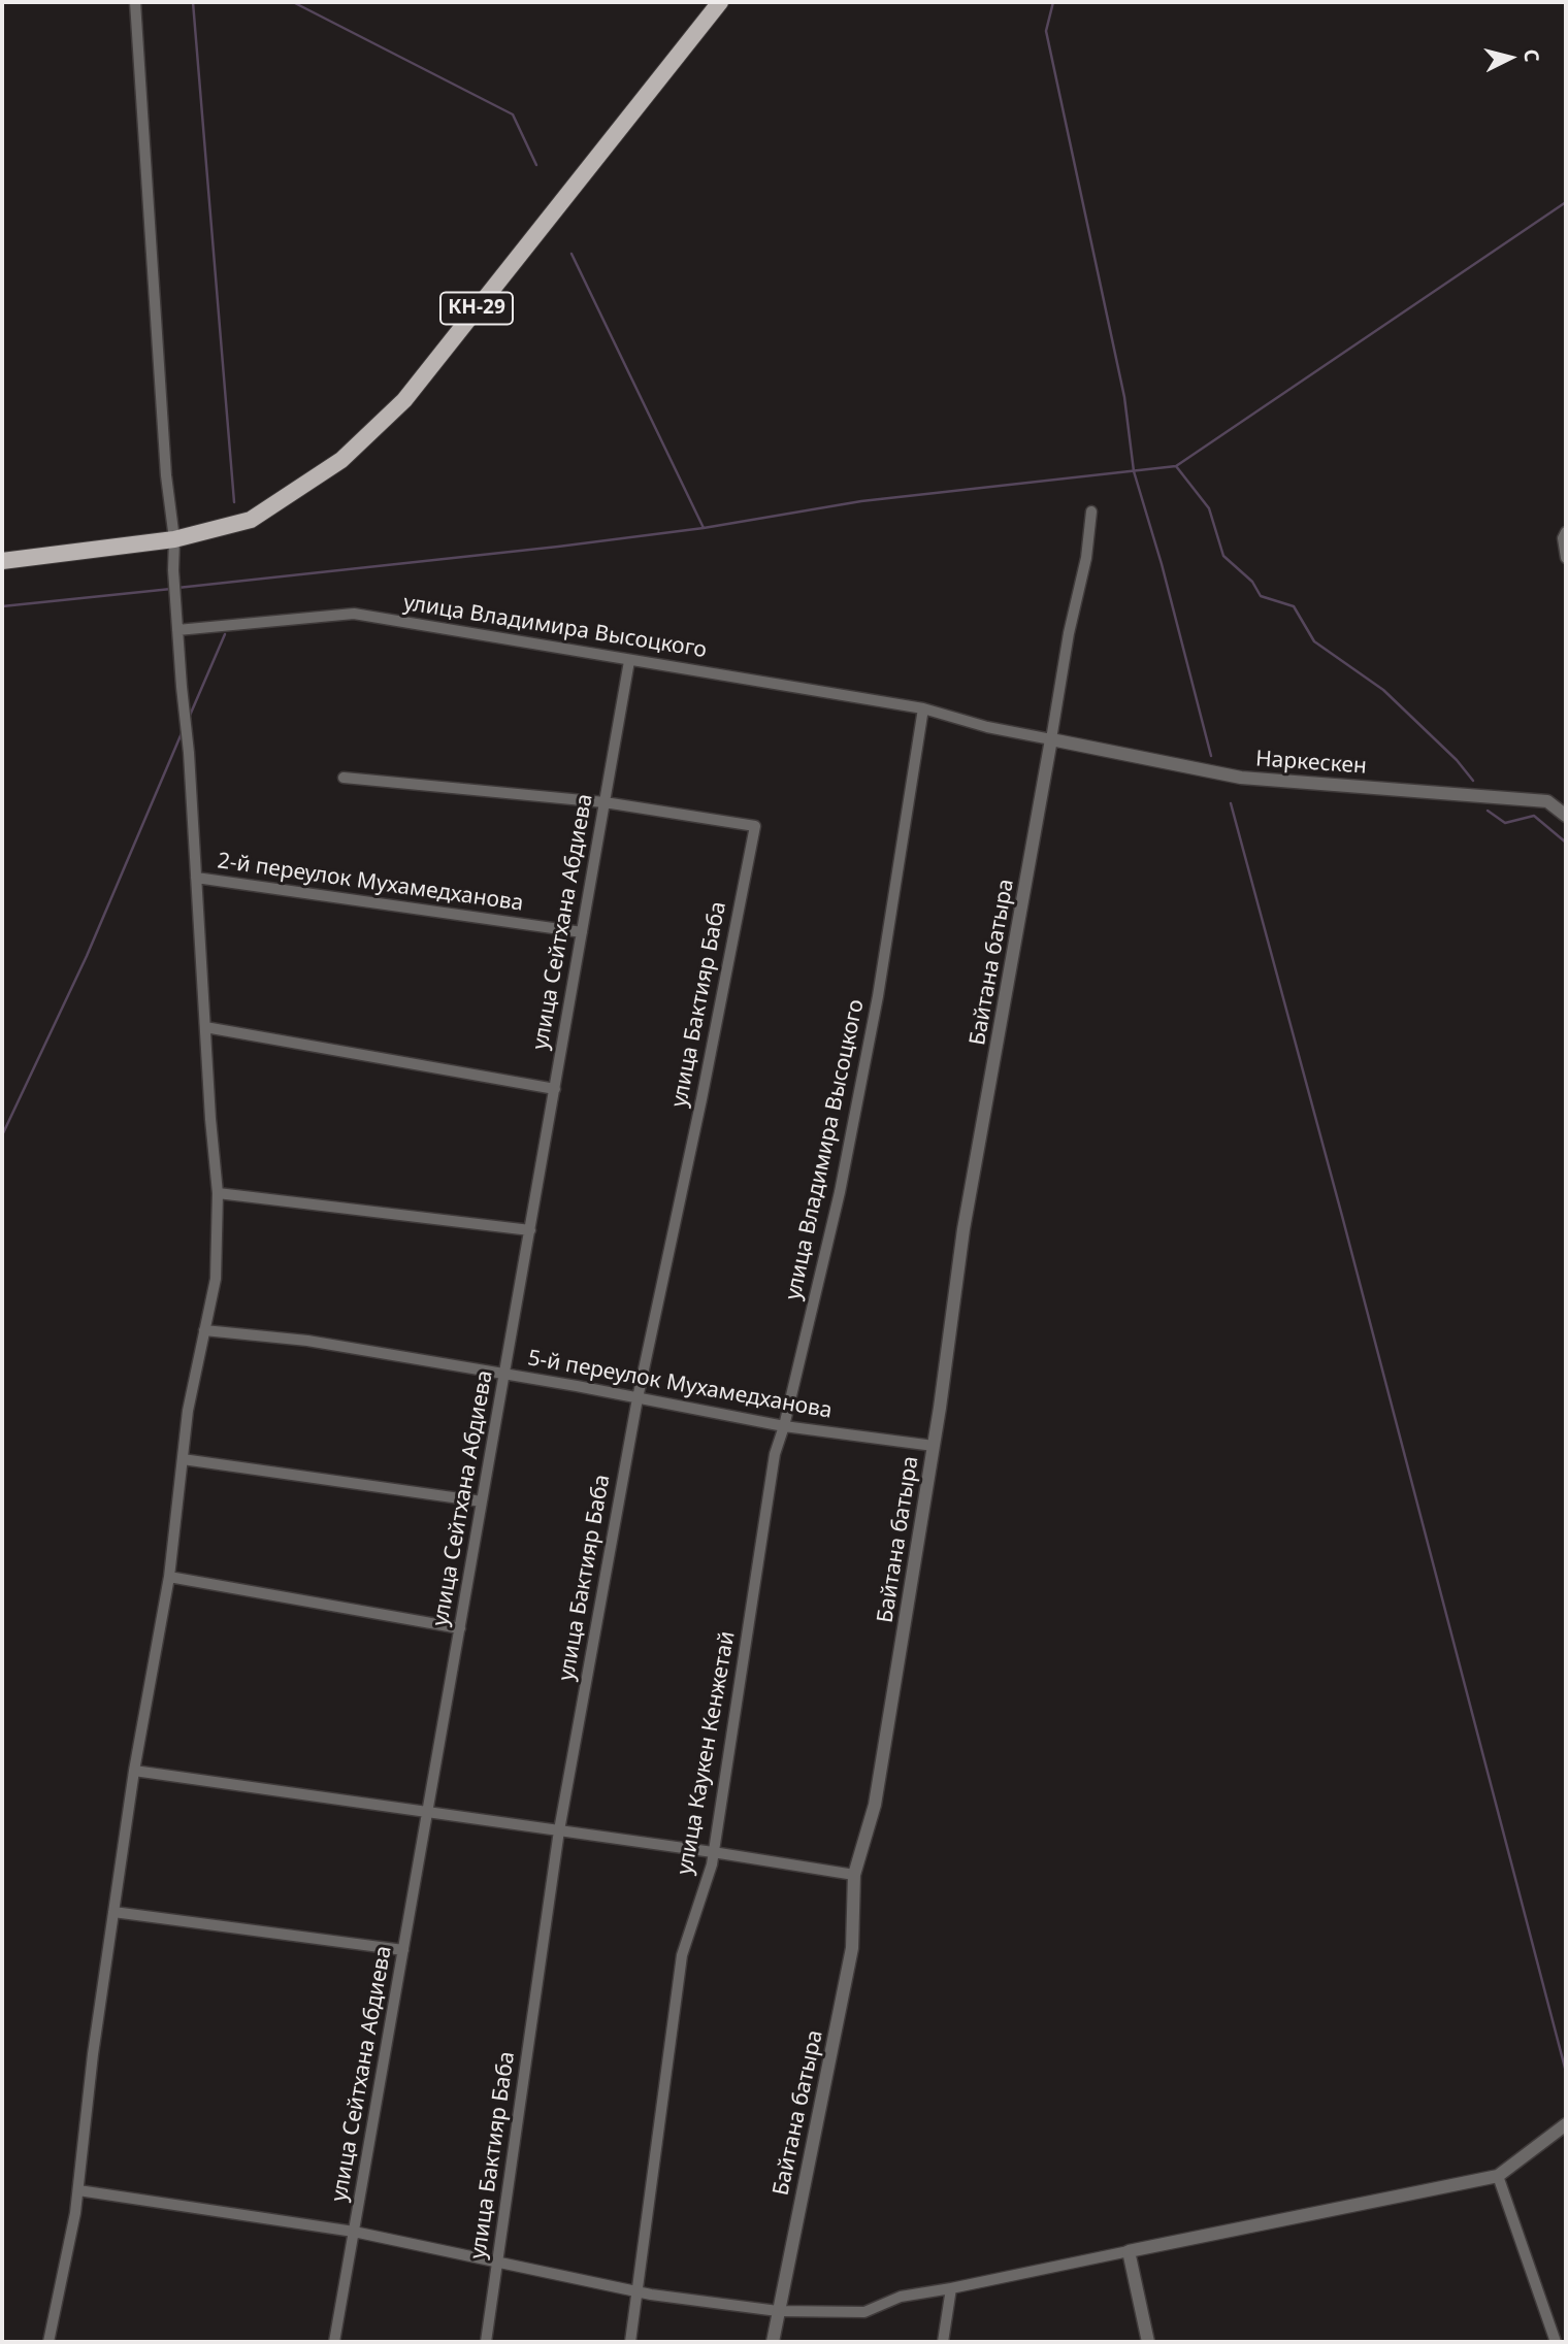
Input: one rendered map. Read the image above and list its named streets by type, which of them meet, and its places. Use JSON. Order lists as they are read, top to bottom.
{
  "streets": {
    "main road": ["КН-29"],
    "street": [
      "улица Владимира Высоцкого",
      "Наркескен",
      "2-й переулок Мухамедханова",
      "улица Сейтхана Абдиева",
      "Байтана батыра",
      "улица Бактияр Баба",
      "5-й переулок Мухамедханова",
      "улица Каукен Кенжетай"
    ]
  },
  "crossings": [
    ["улица Владимира Высоцкого", "Наркескен"],
    ["улица Владимира Высоцкого", "улица Сейтхана Абдиева"],
    ["улица Владимира Высоцкого", "Байтана батыра"],
    ["улица Владимира Высоцкого", "5-й переулок Мухамедханова"],
    ["улица Владимира Высоцкого", "улица Каукен Кенжетай"],
    ["Наркескен", "Байтана батыра"],
    ["2-й переулок Мухамедханова", "улица Сейтхана Абдиева"],
    ["улица Сейтхана Абдиева", "улица Бактияр Баба"],
    ["улица Сейтхана Абдиева", "5-й переулок Мухамедханова"],
    ["Байтана батыра", "5-й переулок Мухамедханова"],
    ["улица Бактияр Баба", "5-й переулок Мухамедханова"],
    ["5-й переулок Мухамедханова", "улица Каукен Кенжетай"]
  ],
  "north": "right"
}
